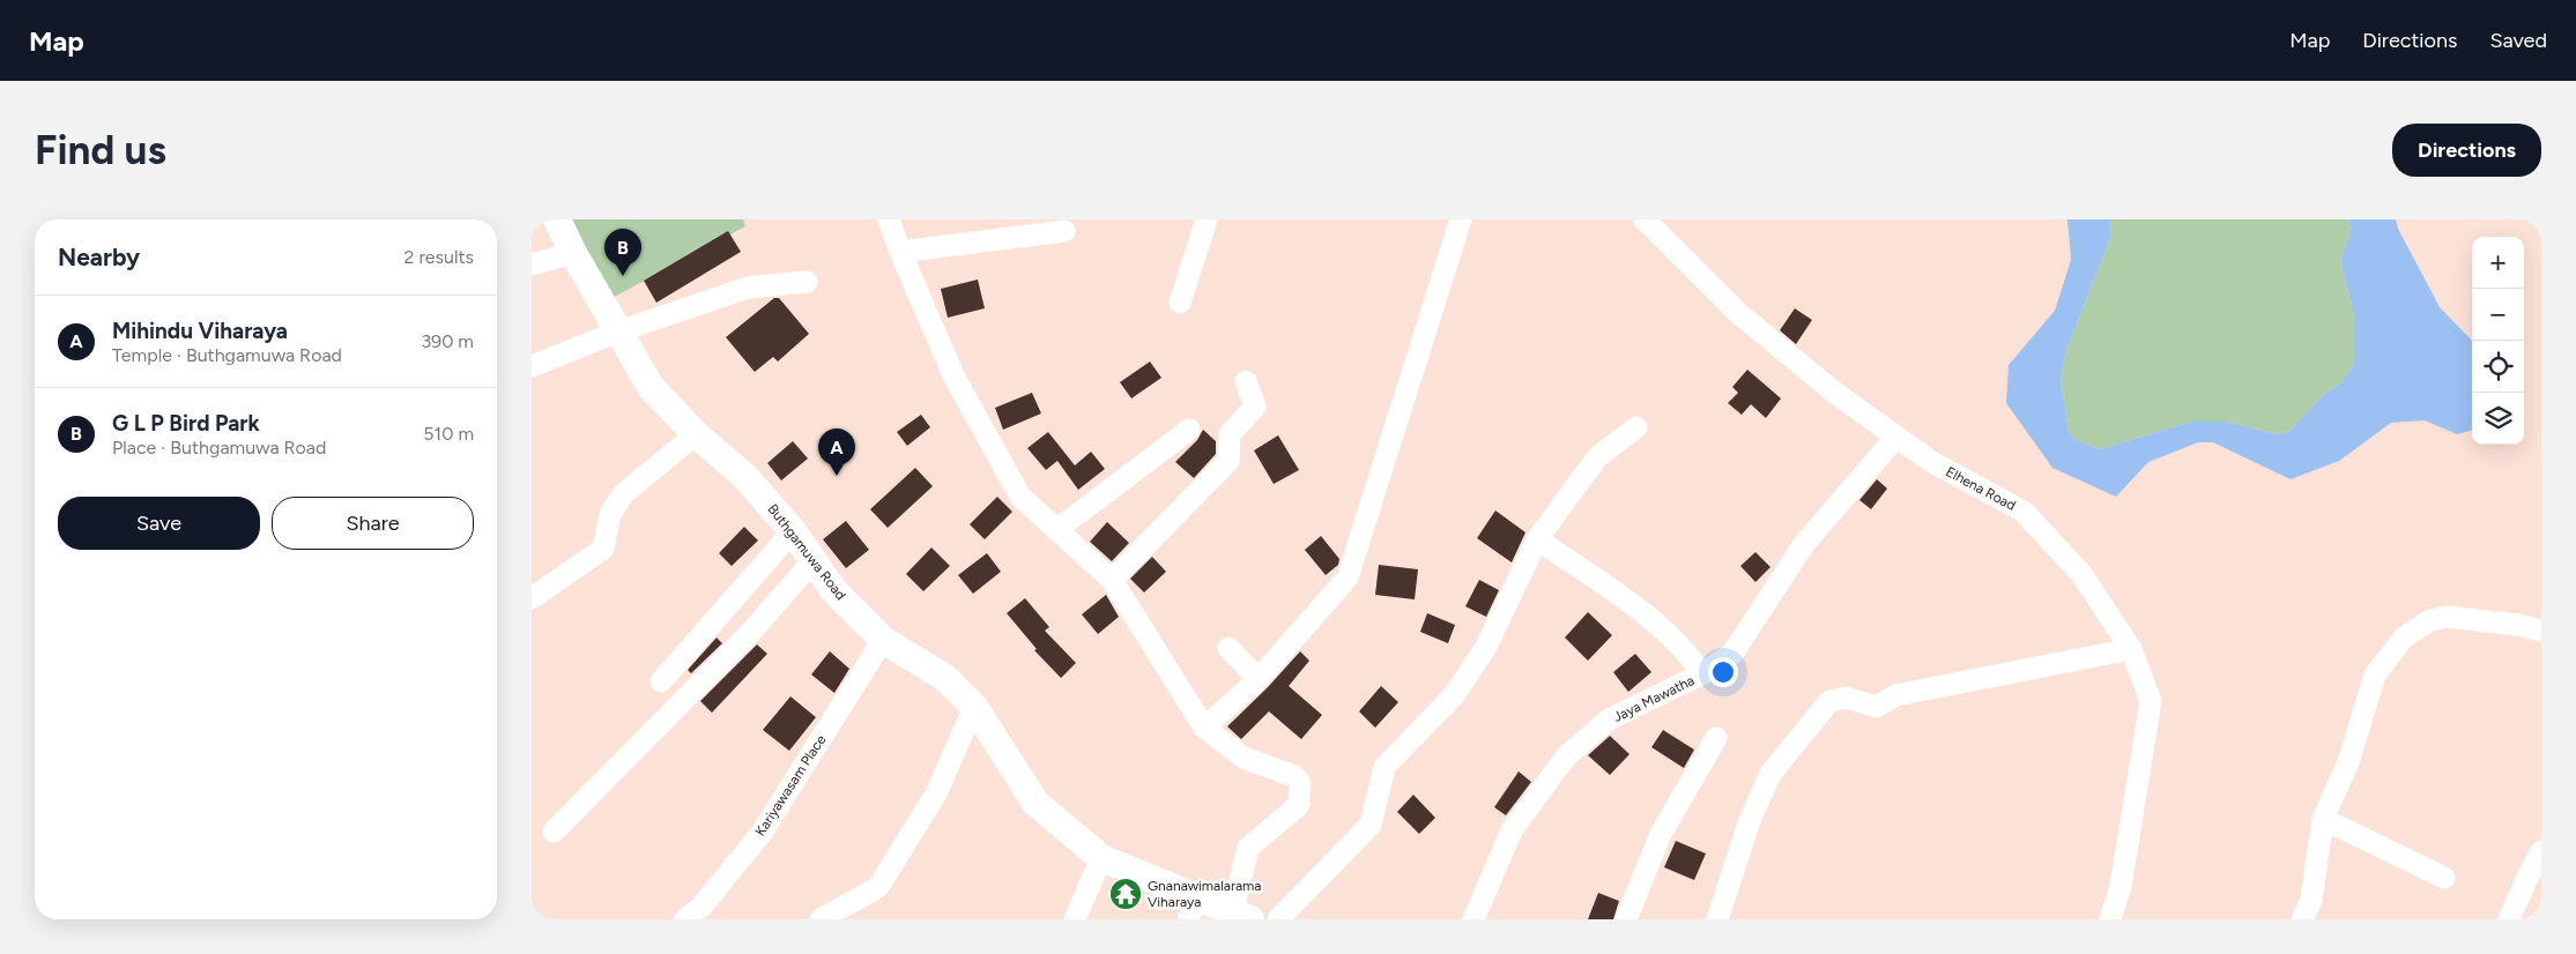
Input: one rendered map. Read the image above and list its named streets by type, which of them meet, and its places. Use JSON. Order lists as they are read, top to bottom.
{
  "streets": {
    "main road": ["Buthgamuwa Road"],
    "street": ["Elhena Road", "Jaya Mawatha", "Kariyawasam Place"]
  },
  "crossings": [
    ["Elhena Road", "Jaya Mawatha"],
    ["Buthgamuwa Road", "Kariyawasam Place"]
  ],
  "places": {
    "temple": ["Gnanawimalarama Viharaya"]
  },
  "page": {
    "header": "Map",
    "nav": ["Map", "Directions", "Saved"],
    "buttons": [
      "Directions",
      ["Save", "Share"]
    ],
    "title": "Find us",
    "heading": ["Nearby", "2 results"],
    "pins": ["B", "A"],
    "map_buttons": ["+", "−"],
    "list": [
      {
        "mark": "A",
        "name": "Mihindu Viharaya",
        "note": "Temple · Buthgamuwa Road",
        "value": "390 m"
      },
      {
        "mark": "B",
        "name": "G L P Bird Park",
        "note": "Place · Buthgamuwa Road",
        "value": "510 m"
      }
    ]
  }
}
